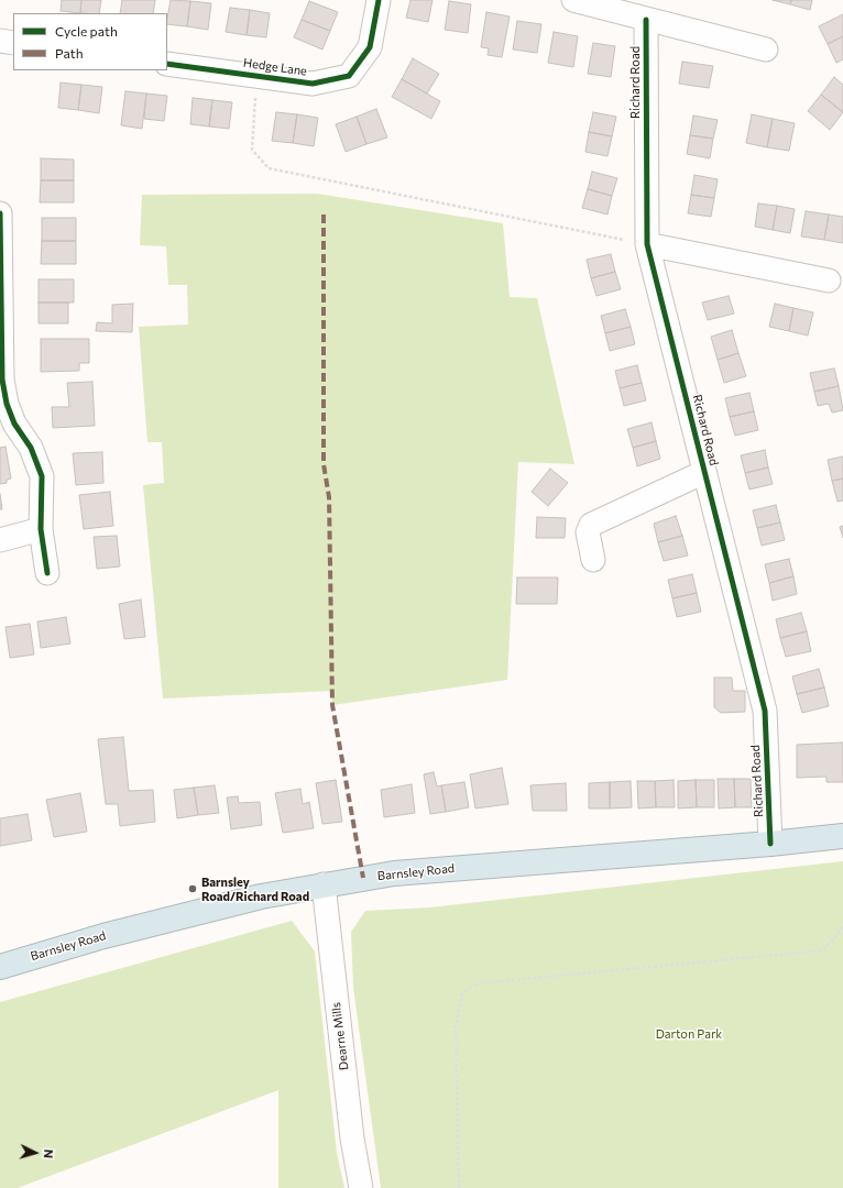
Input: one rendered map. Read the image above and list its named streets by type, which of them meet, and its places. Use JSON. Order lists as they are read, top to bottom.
{
  "streets": {
    "highway": ["Barnsley Road"],
    "street": ["Hedge Lane", "Richard Road", "Dearne Mills"]
  },
  "crossings": [
    ["Richard Road", "Barnsley Road"],
    ["Barnsley Road", "Dearne Mills"]
  ],
  "parks": ["Darton Park"],
  "places": ["Barnsley Road/Richard Road"],
  "legend": ["Cycle path", "Path"],
  "north": "right"
}
